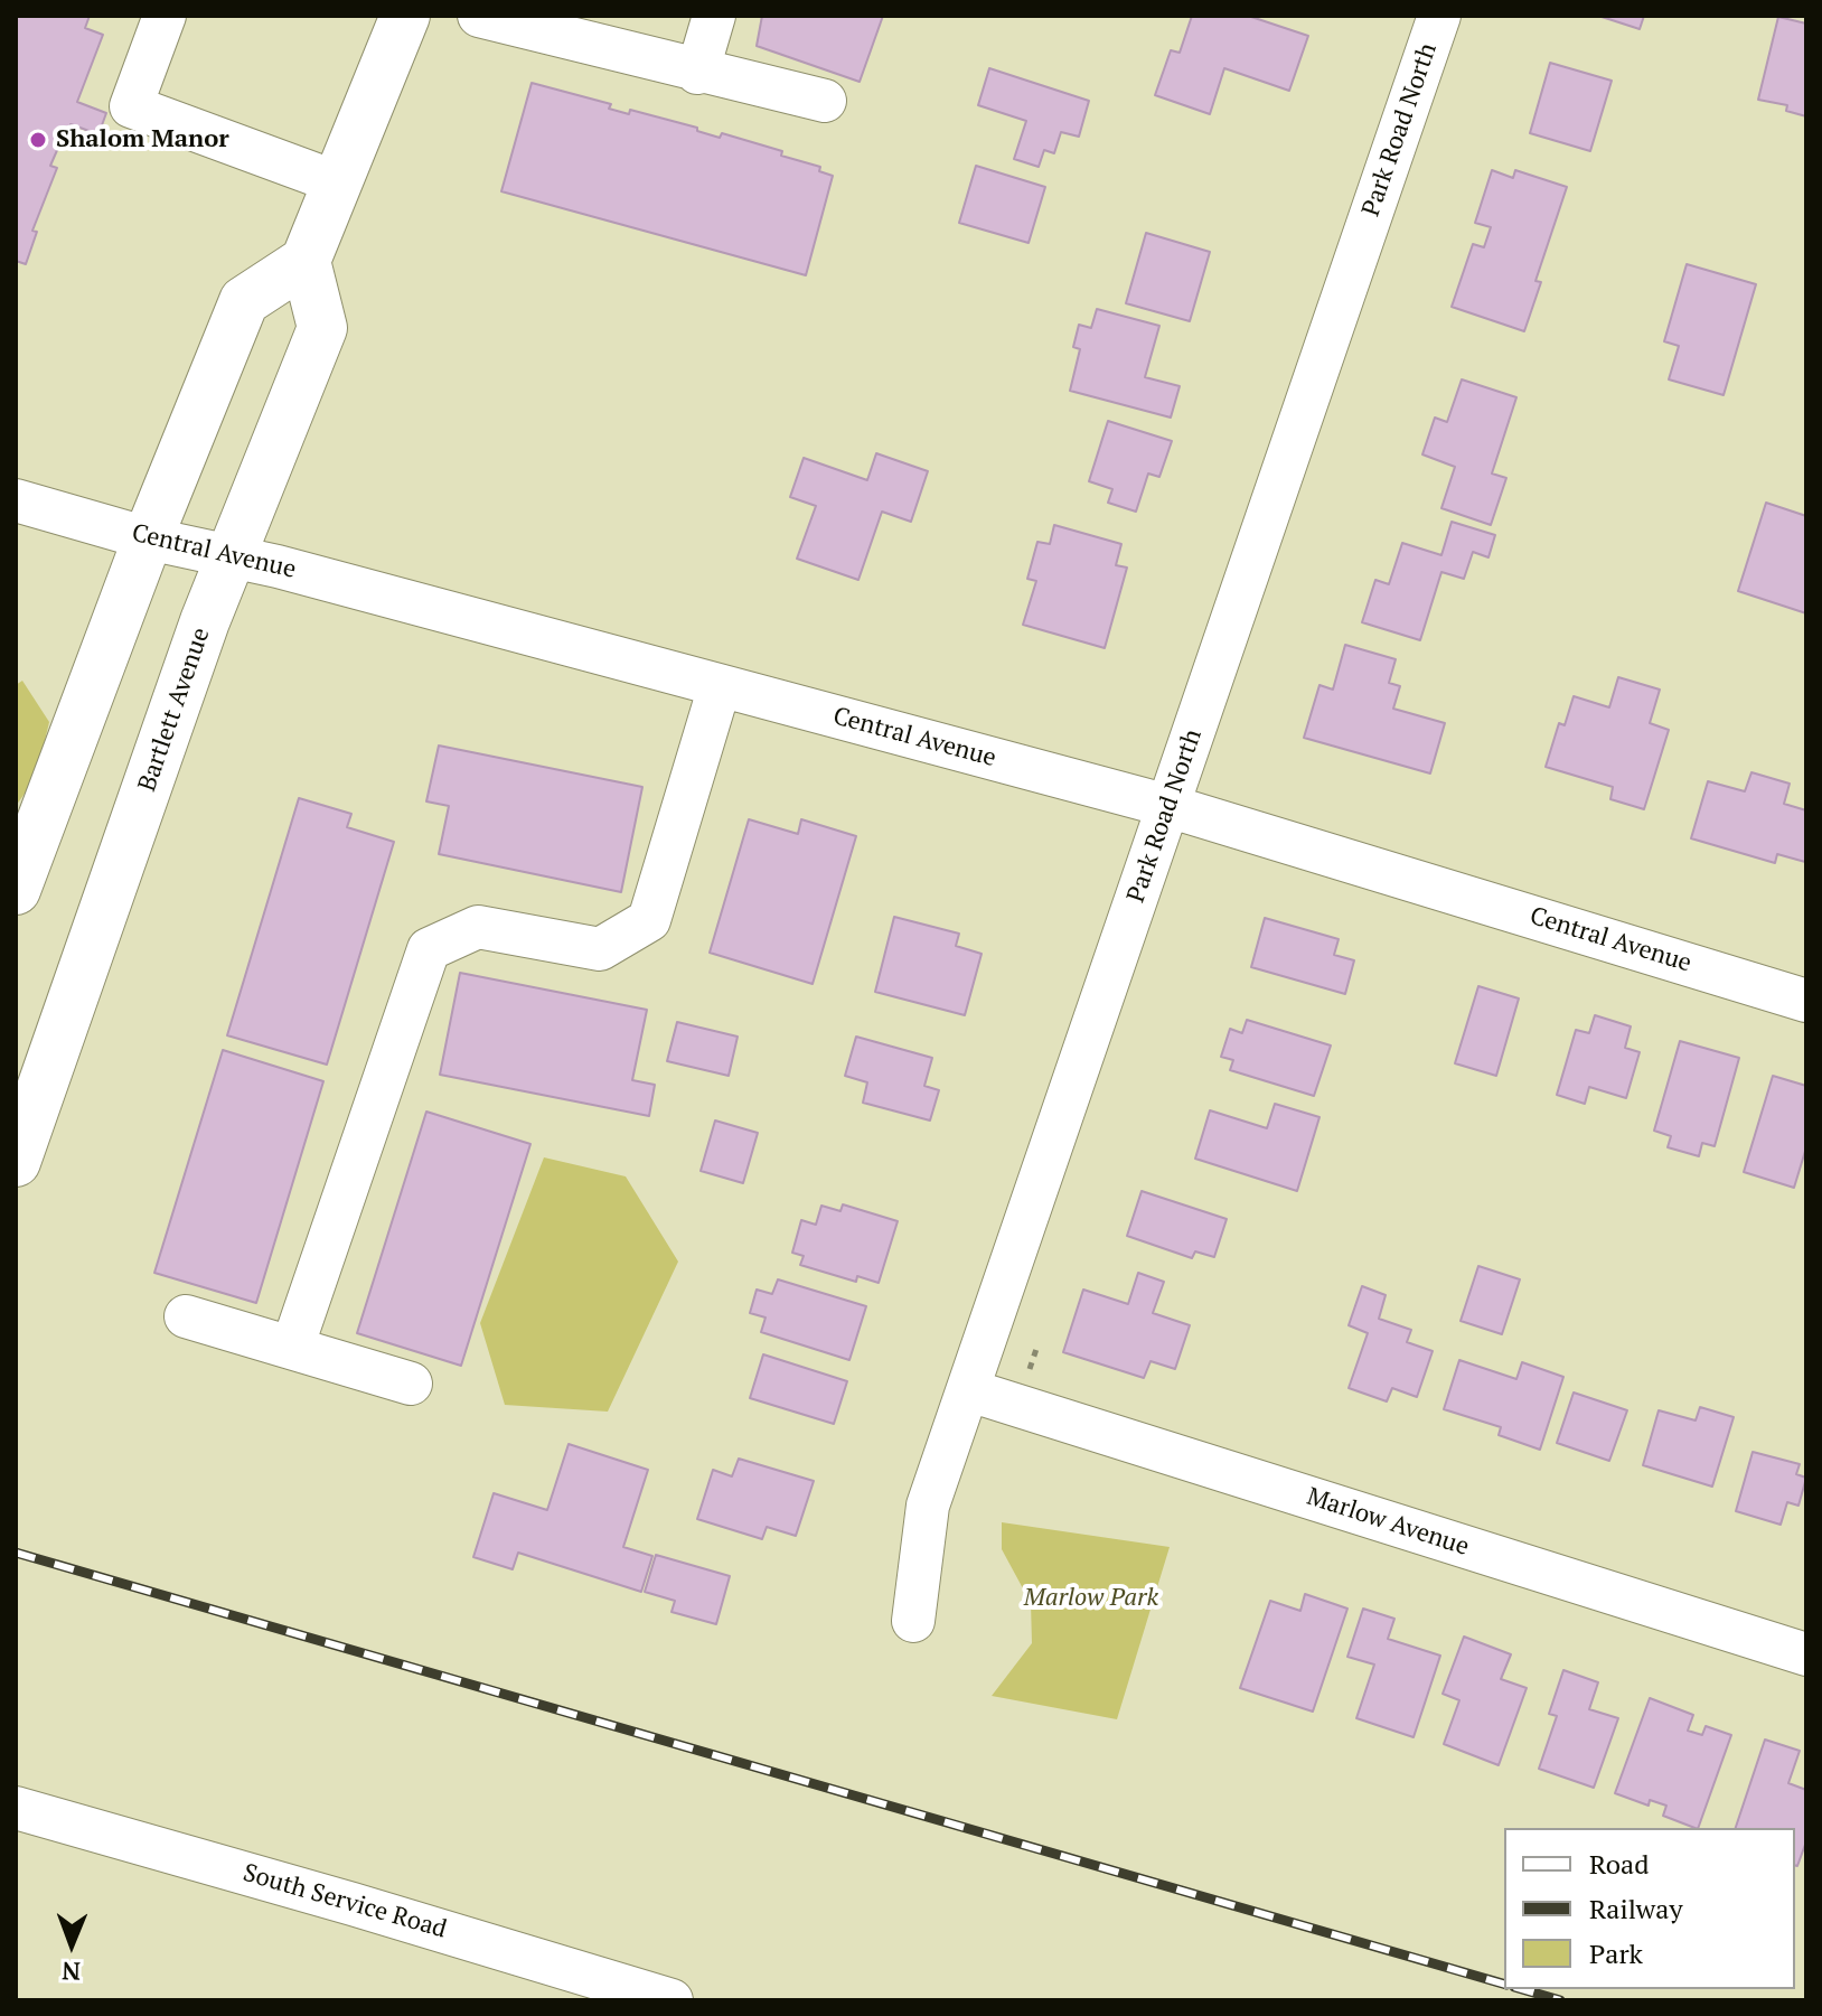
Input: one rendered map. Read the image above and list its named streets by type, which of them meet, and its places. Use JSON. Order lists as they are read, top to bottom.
{
  "streets": {
    "main road": ["Bartlett Avenue"],
    "street": [
      "Park Road North",
      "Central Avenue",
      "Marlow Avenue",
      "South Service Road"
    ]
  },
  "crossings": [
    ["Park Road North", "Central Avenue"],
    ["Park Road North", "Marlow Avenue"],
    ["Central Avenue", "Bartlett Avenue"]
  ],
  "parks": ["Marlow Park"],
  "places": ["Shalom Manor"],
  "legend": ["Road", "Railway", "Park"],
  "north": "bottom"
}
